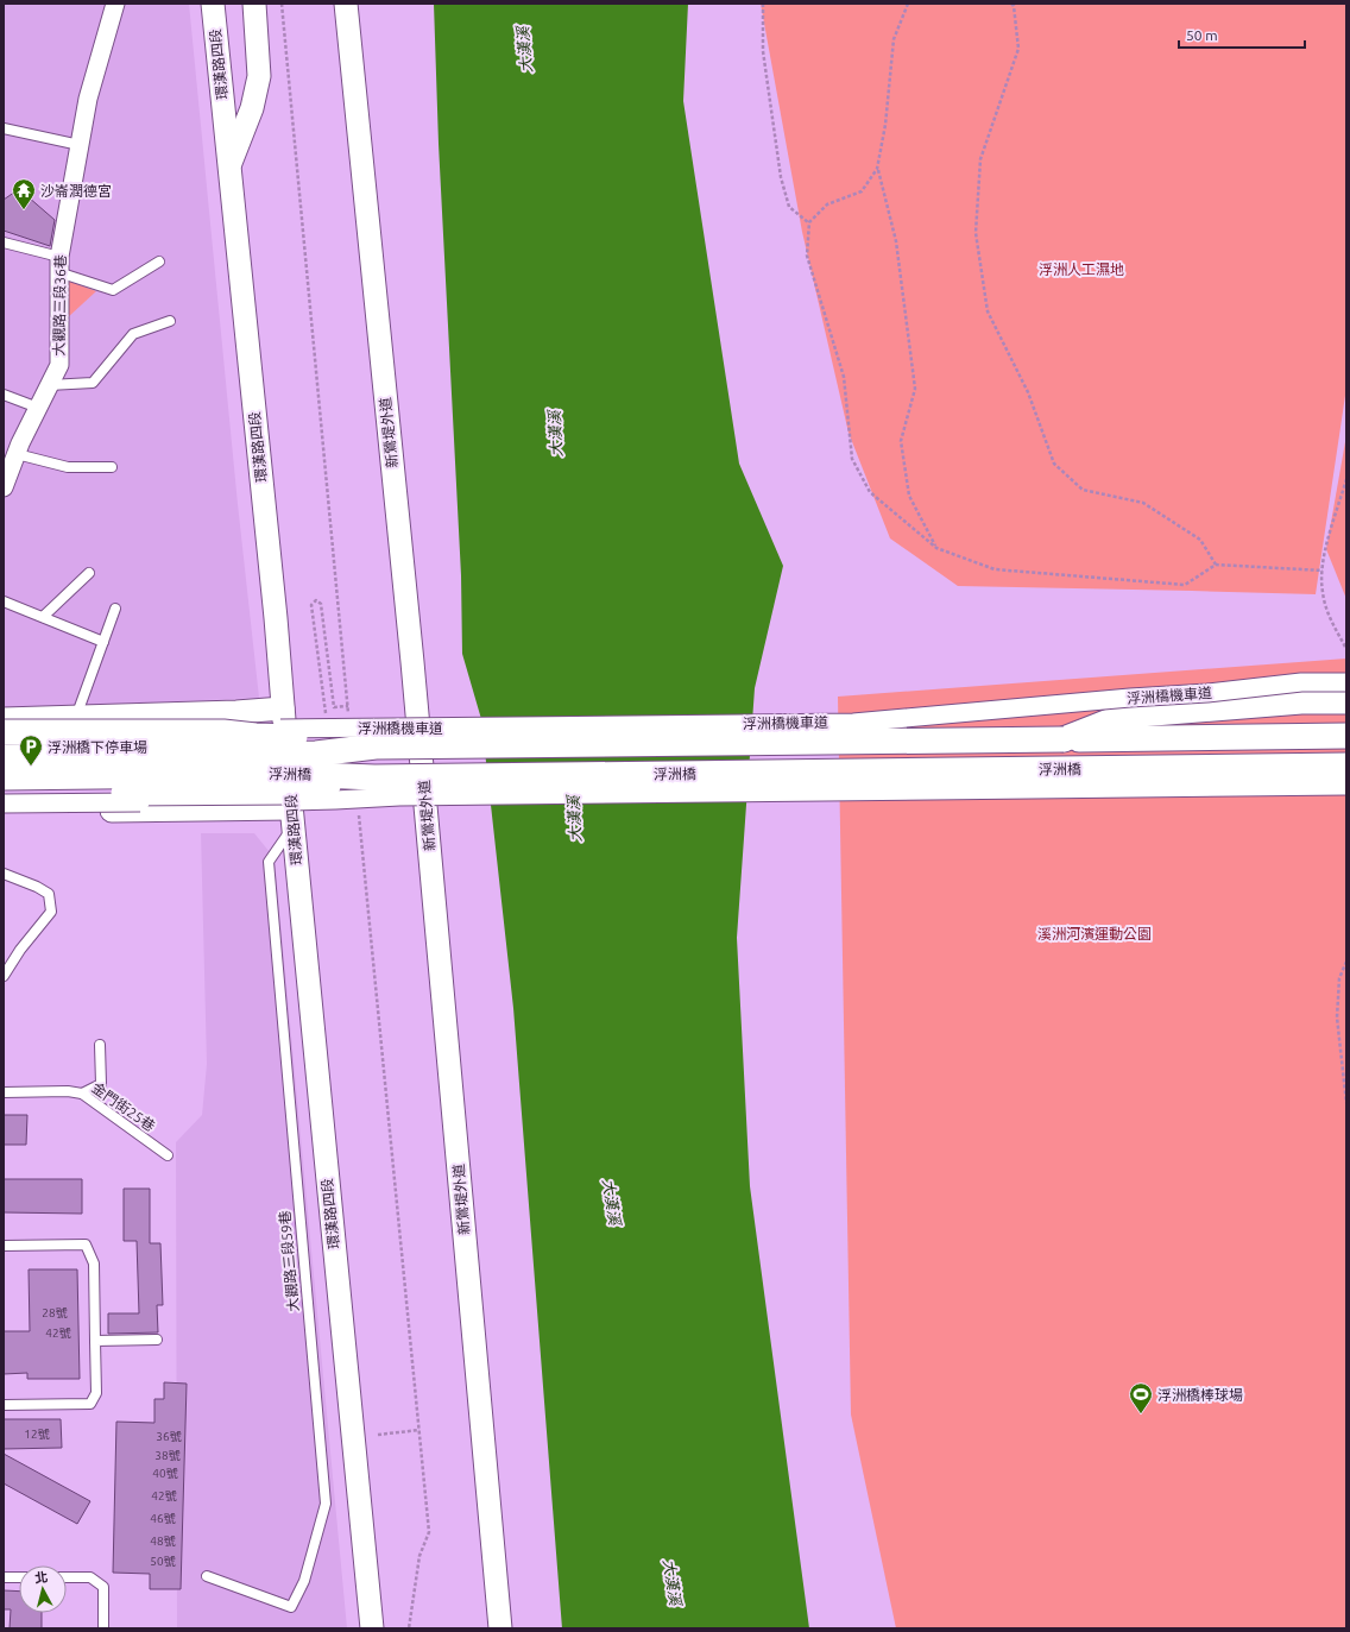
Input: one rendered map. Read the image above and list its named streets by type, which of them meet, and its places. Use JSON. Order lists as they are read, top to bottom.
{
  "streets": {
    "main road": ["浮洲橋"],
    "street": [
      "環漢路四段",
      "大觀路三段36巷",
      "新鶯堤外道",
      "浮洲橋機車道"
    ],
    "lane": ["金門街25巷", "大觀路三段59巷"]
  },
  "crossings": [
    ["環漢路四段", "大觀路三段59巷"]
  ],
  "water": ["大漢溪"],
  "parks": ["浮洲人工濕地", "溪洲河濱運動公園"],
  "places": {
    "temple": ["沙崙潤德宮"],
    "parking": ["浮洲橋下停車場"],
    "sports": ["浮洲橋棒球場"]
  },
  "house_numbers": [
    "28號",
    "42號",
    "12號",
    "36號",
    "38號",
    "40號",
    "42號",
    "46號",
    "48號",
    "50號"
  ],
  "scale_bar": "50 m",
  "north": "top"
}
